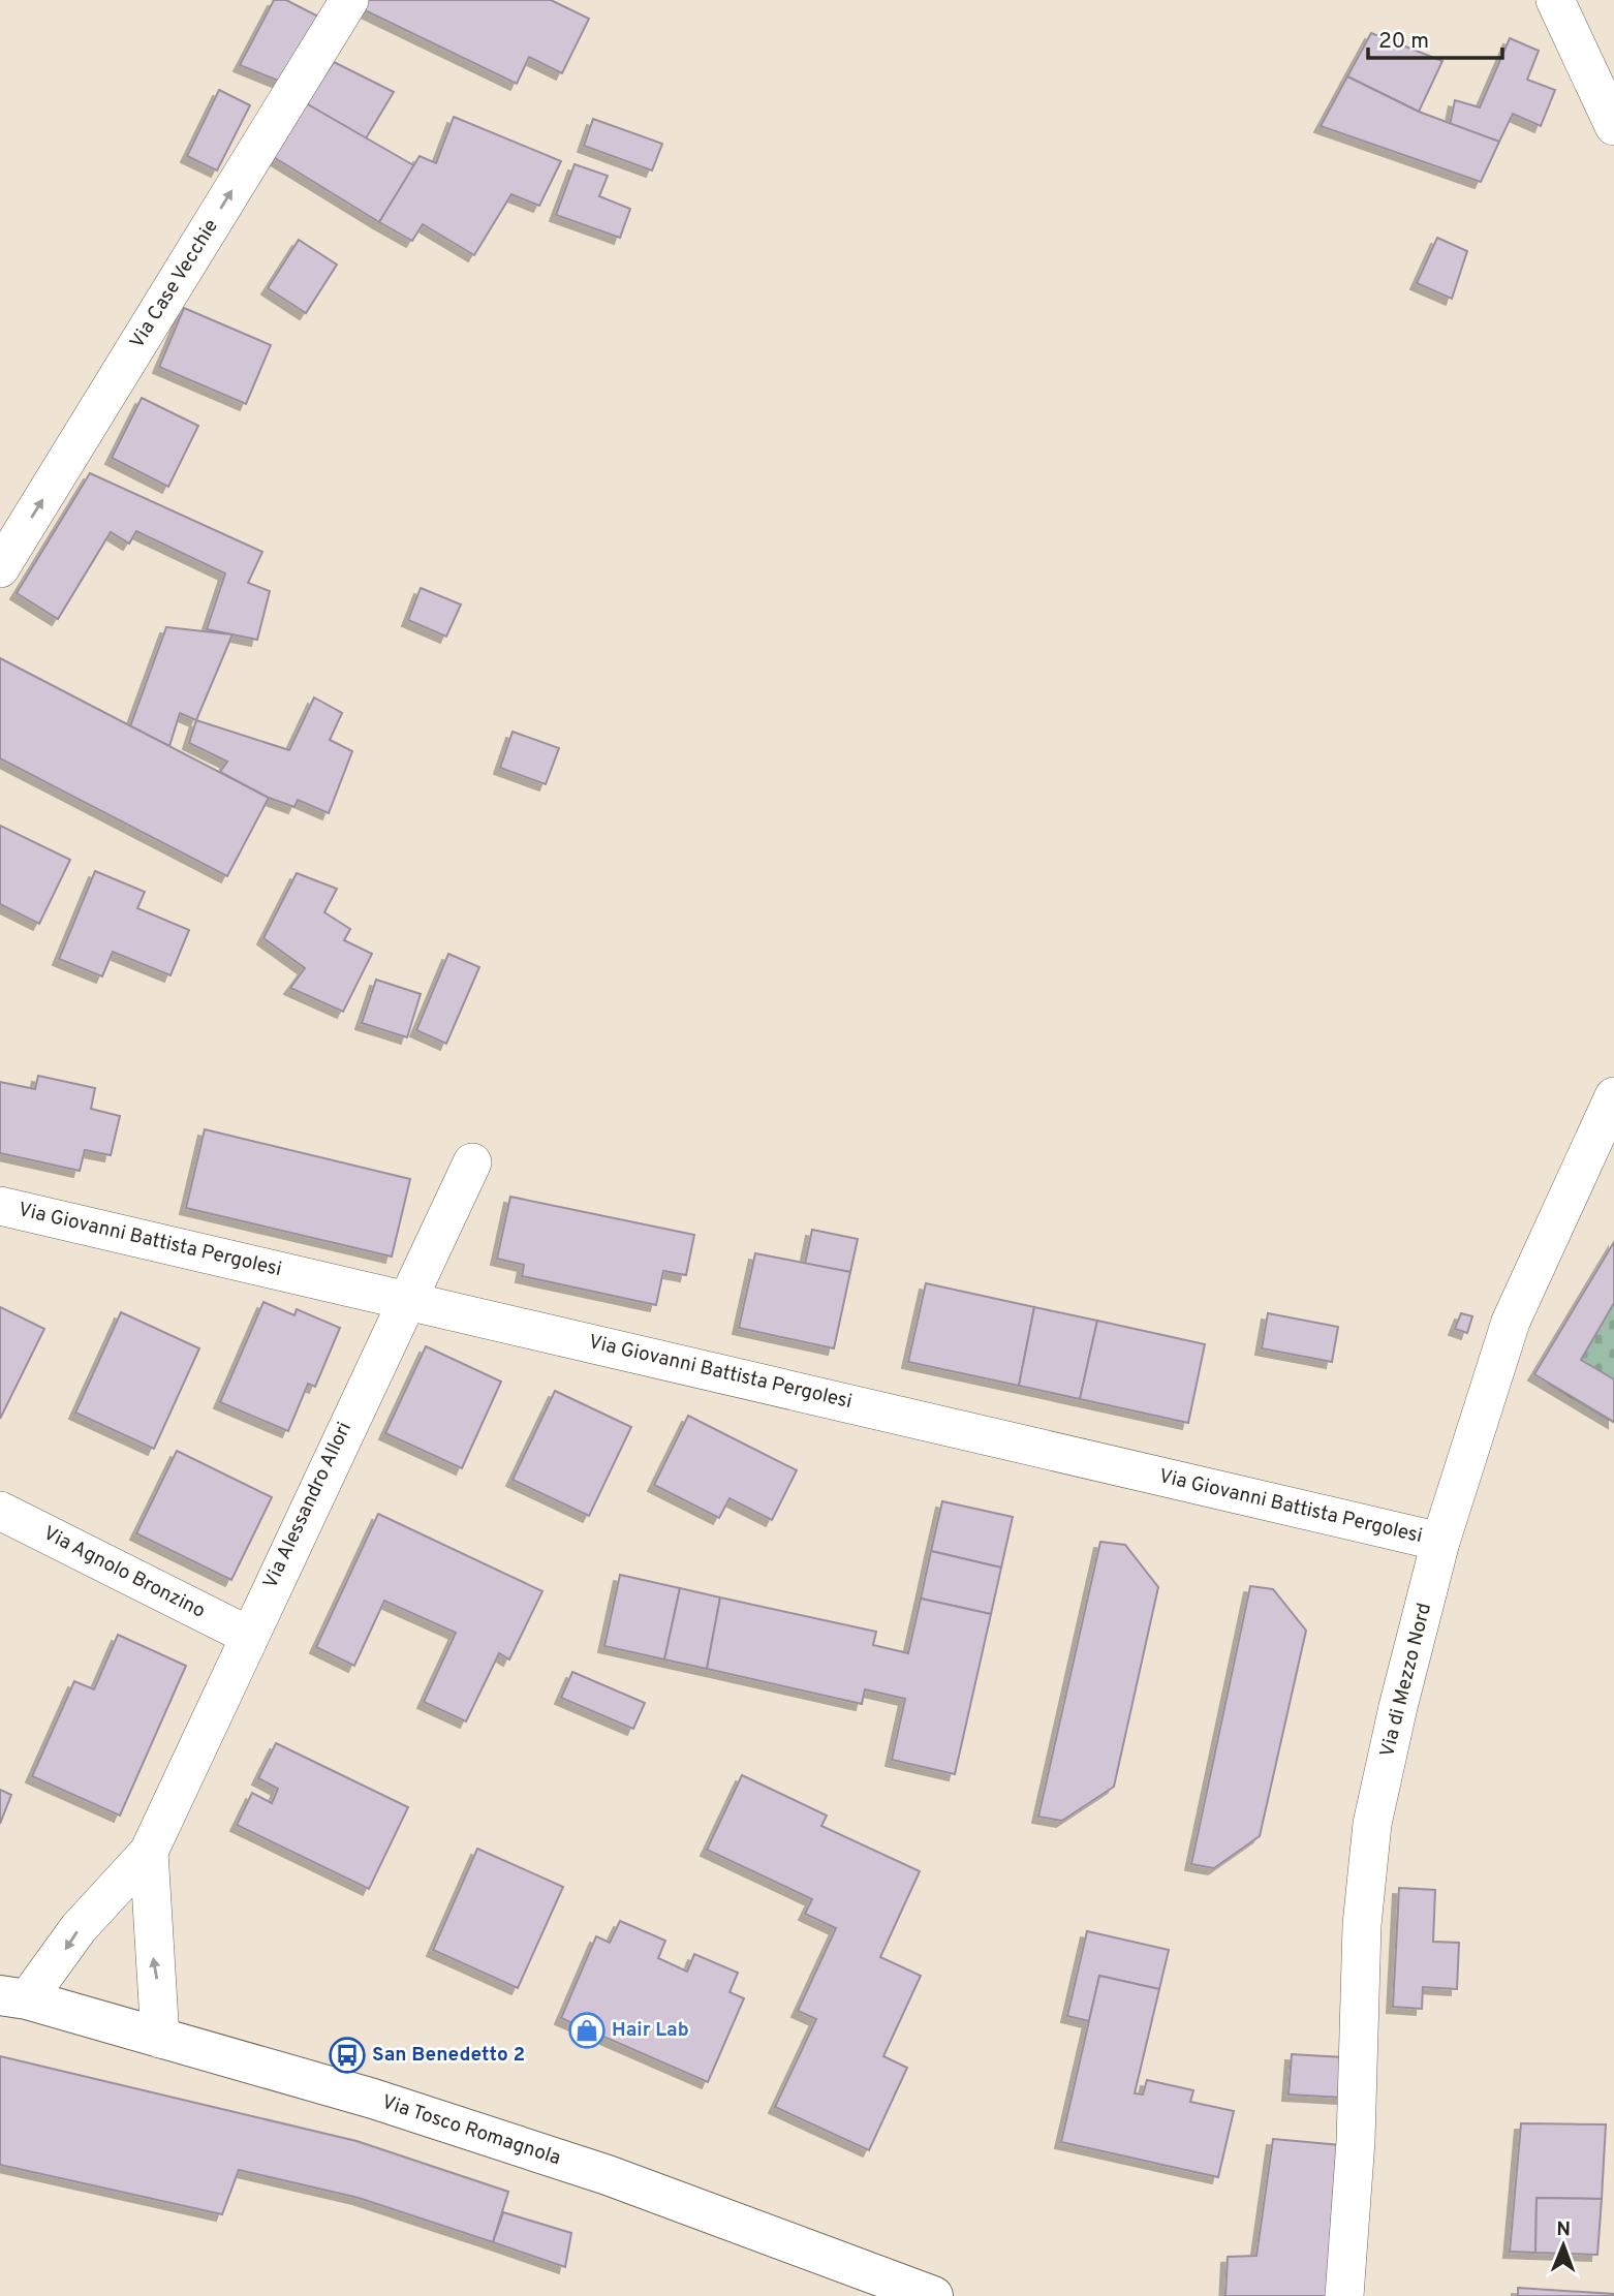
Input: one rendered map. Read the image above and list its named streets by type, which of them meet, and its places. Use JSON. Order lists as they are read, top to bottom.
{
  "streets": {
    "main road": ["Via Tosco Romagnola"],
    "street": [
      "Via Case Vecchie",
      "Via Giovanni Battista Pergolesi",
      "Via Alessandro Allori",
      "Via Agnolo Bronzino",
      "Via di Mezzo Nord"
    ]
  },
  "crossings": [
    ["Via Giovanni Battista Pergolesi", "Via Alessandro Allori"],
    ["Via Giovanni Battista Pergolesi", "Via di Mezzo Nord"],
    ["Via Alessandro Allori", "Via Agnolo Bronzino"],
    ["Via Alessandro Allori", "Via Tosco Romagnola"]
  ],
  "one_way": ["Via Case Vecchie"],
  "places": {
    "shop": ["Hair Lab"],
    "bus stop": ["San Benedetto 2"]
  },
  "scale_bar": "20 m",
  "north": "top"
}
